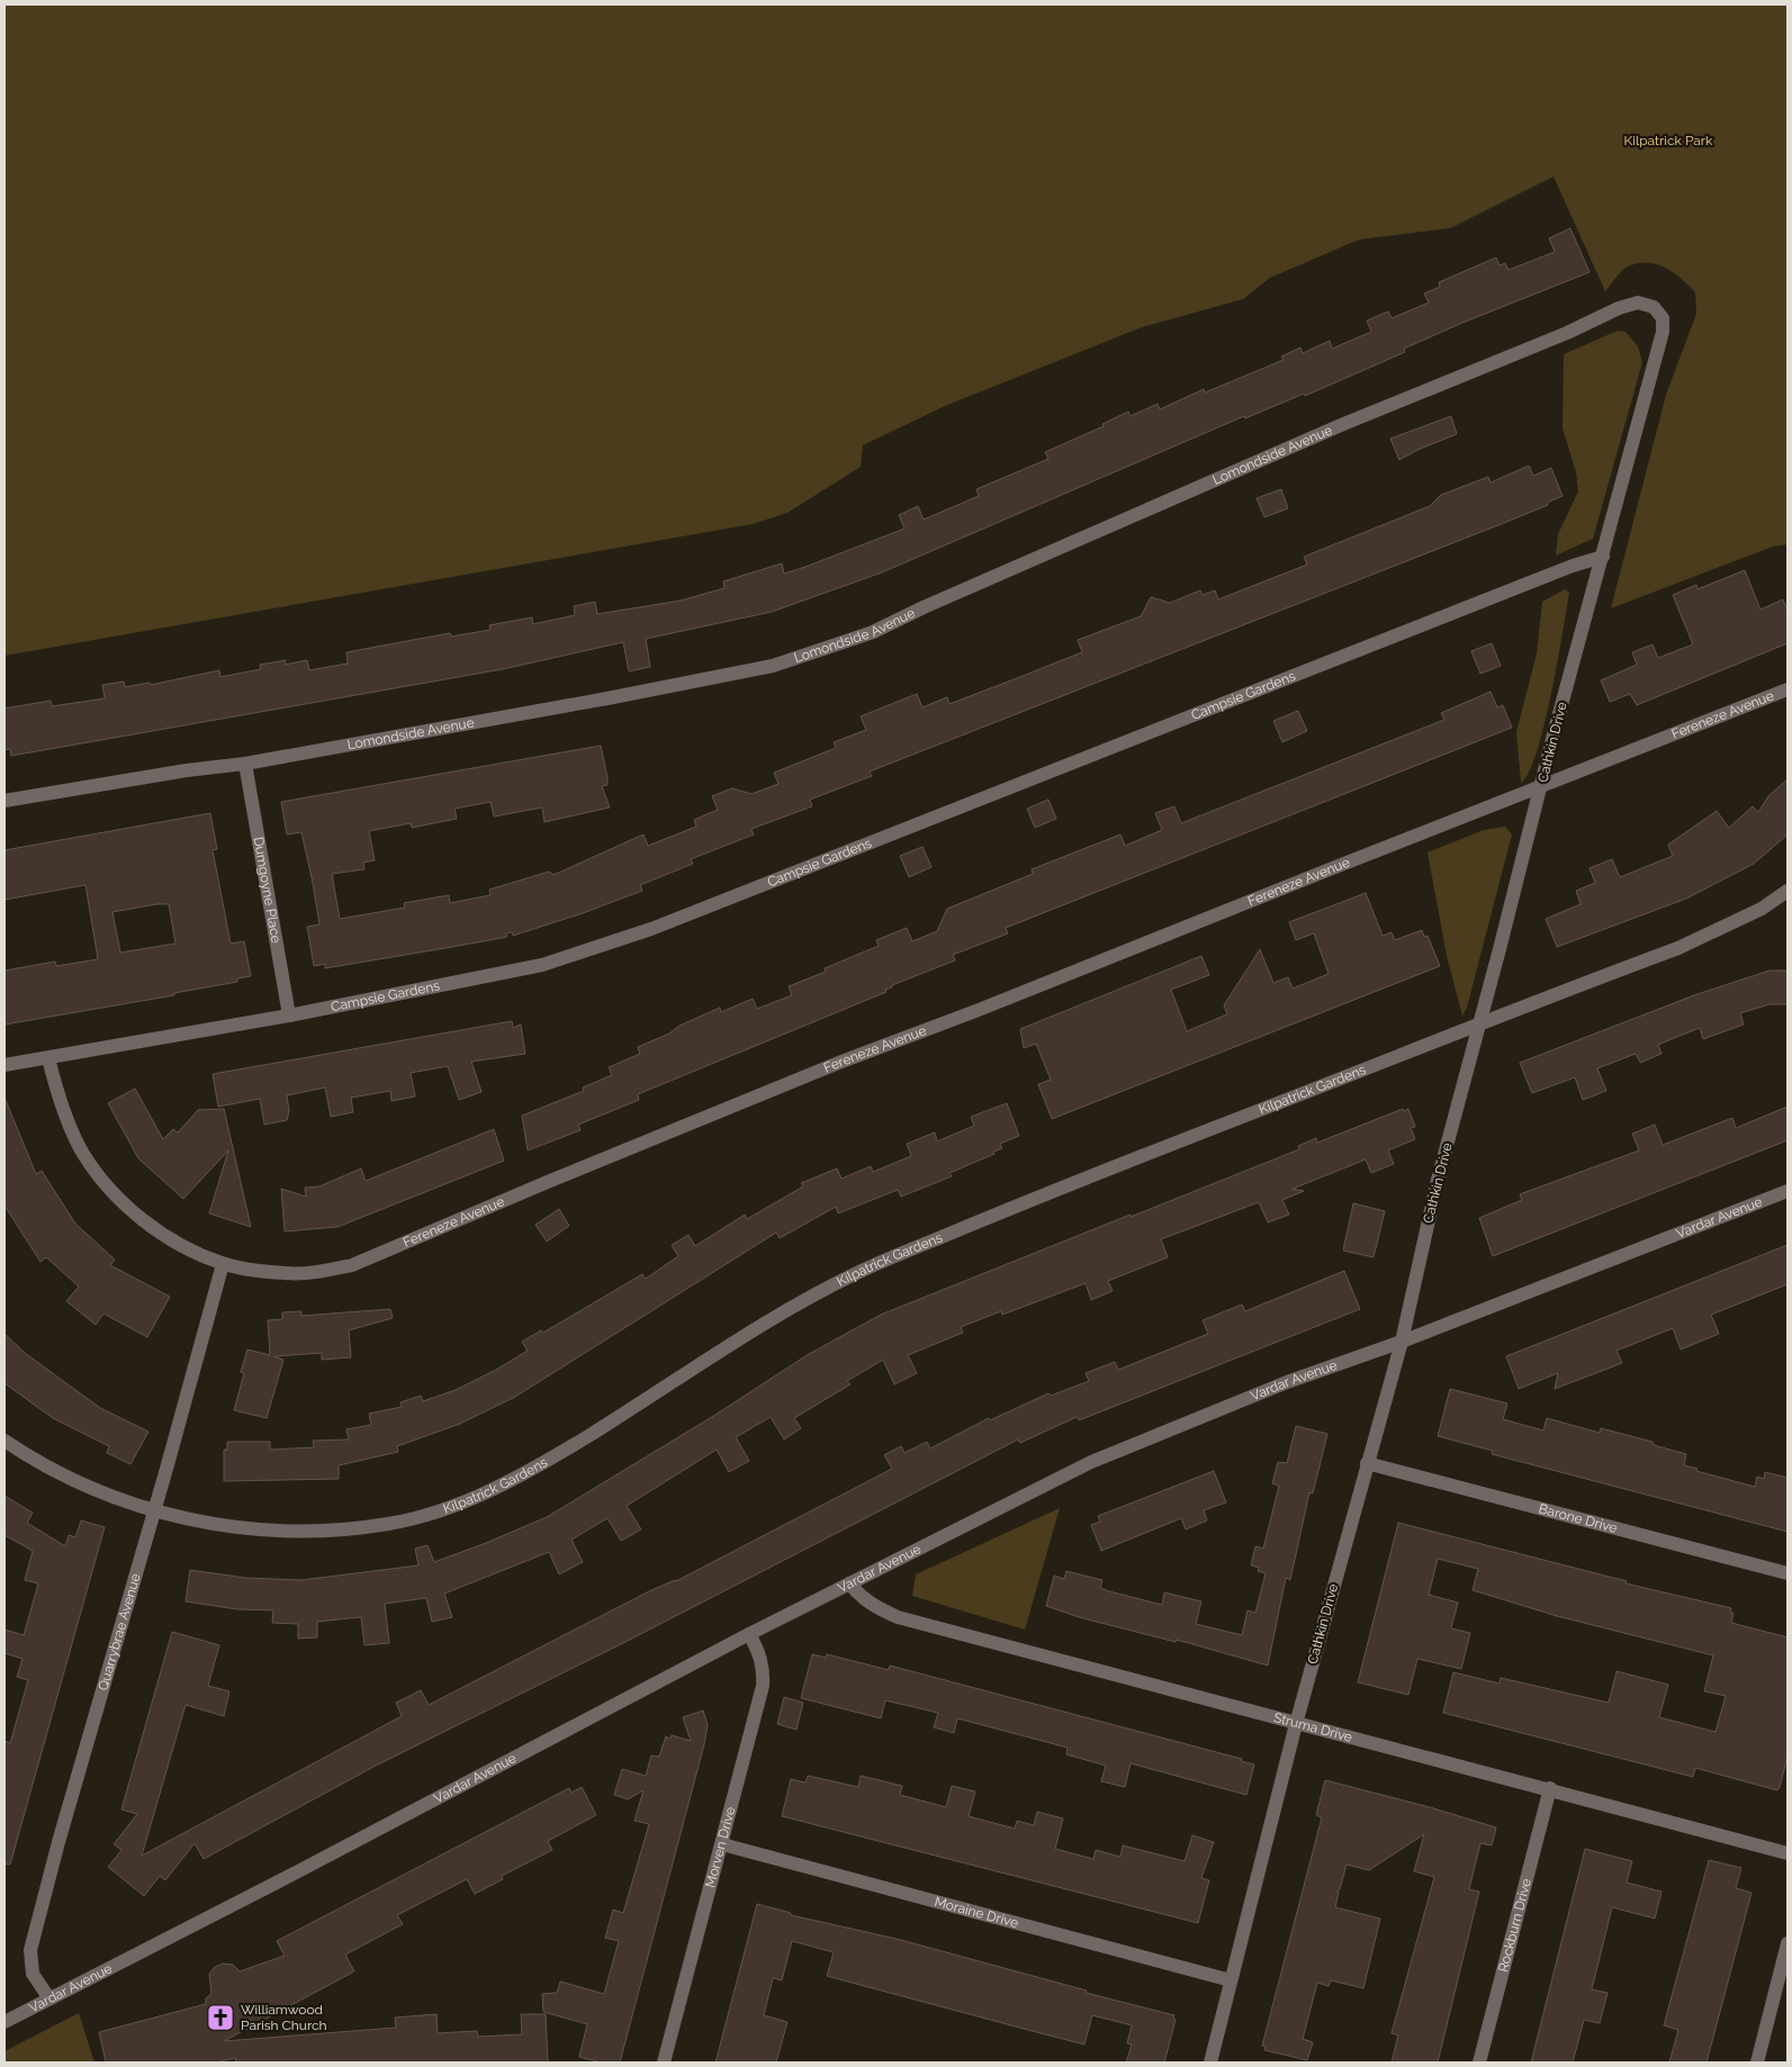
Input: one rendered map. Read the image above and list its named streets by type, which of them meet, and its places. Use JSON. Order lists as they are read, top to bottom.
{
  "streets": {
    "street": [
      "Lomondside Avenue",
      "Campsie Gardens",
      "Fereneze Avenue",
      "Cathkin Drive",
      "Dumgoyne Place",
      "Kilpatrick Gardens",
      "Vardar Avenue",
      "Barone Drive",
      "Quarrybrae Avenue",
      "Struma Drive",
      "Morven Drive",
      "Moraine Drive",
      "Rockburn Drive"
    ]
  },
  "crossings": [
    ["Lomondside Avenue", "Cathkin Drive"],
    ["Lomondside Avenue", "Dumgoyne Place"],
    ["Campsie Gardens", "Fereneze Avenue"],
    ["Campsie Gardens", "Cathkin Drive"],
    ["Campsie Gardens", "Dumgoyne Place"],
    ["Fereneze Avenue", "Cathkin Drive"],
    ["Fereneze Avenue", "Quarrybrae Avenue"],
    ["Cathkin Drive", "Kilpatrick Gardens"],
    ["Cathkin Drive", "Vardar Avenue"],
    ["Cathkin Drive", "Barone Drive"],
    ["Cathkin Drive", "Struma Drive"],
    ["Cathkin Drive", "Moraine Drive"],
    ["Kilpatrick Gardens", "Quarrybrae Avenue"],
    ["Vardar Avenue", "Quarrybrae Avenue"],
    ["Vardar Avenue", "Struma Drive"],
    ["Vardar Avenue", "Morven Drive"],
    ["Struma Drive", "Rockburn Drive"],
    ["Morven Drive", "Moraine Drive"]
  ],
  "parks": ["Kilpatrick Park"],
  "places": {
    "church": ["Williamwood Parish Church"]
  }
}
